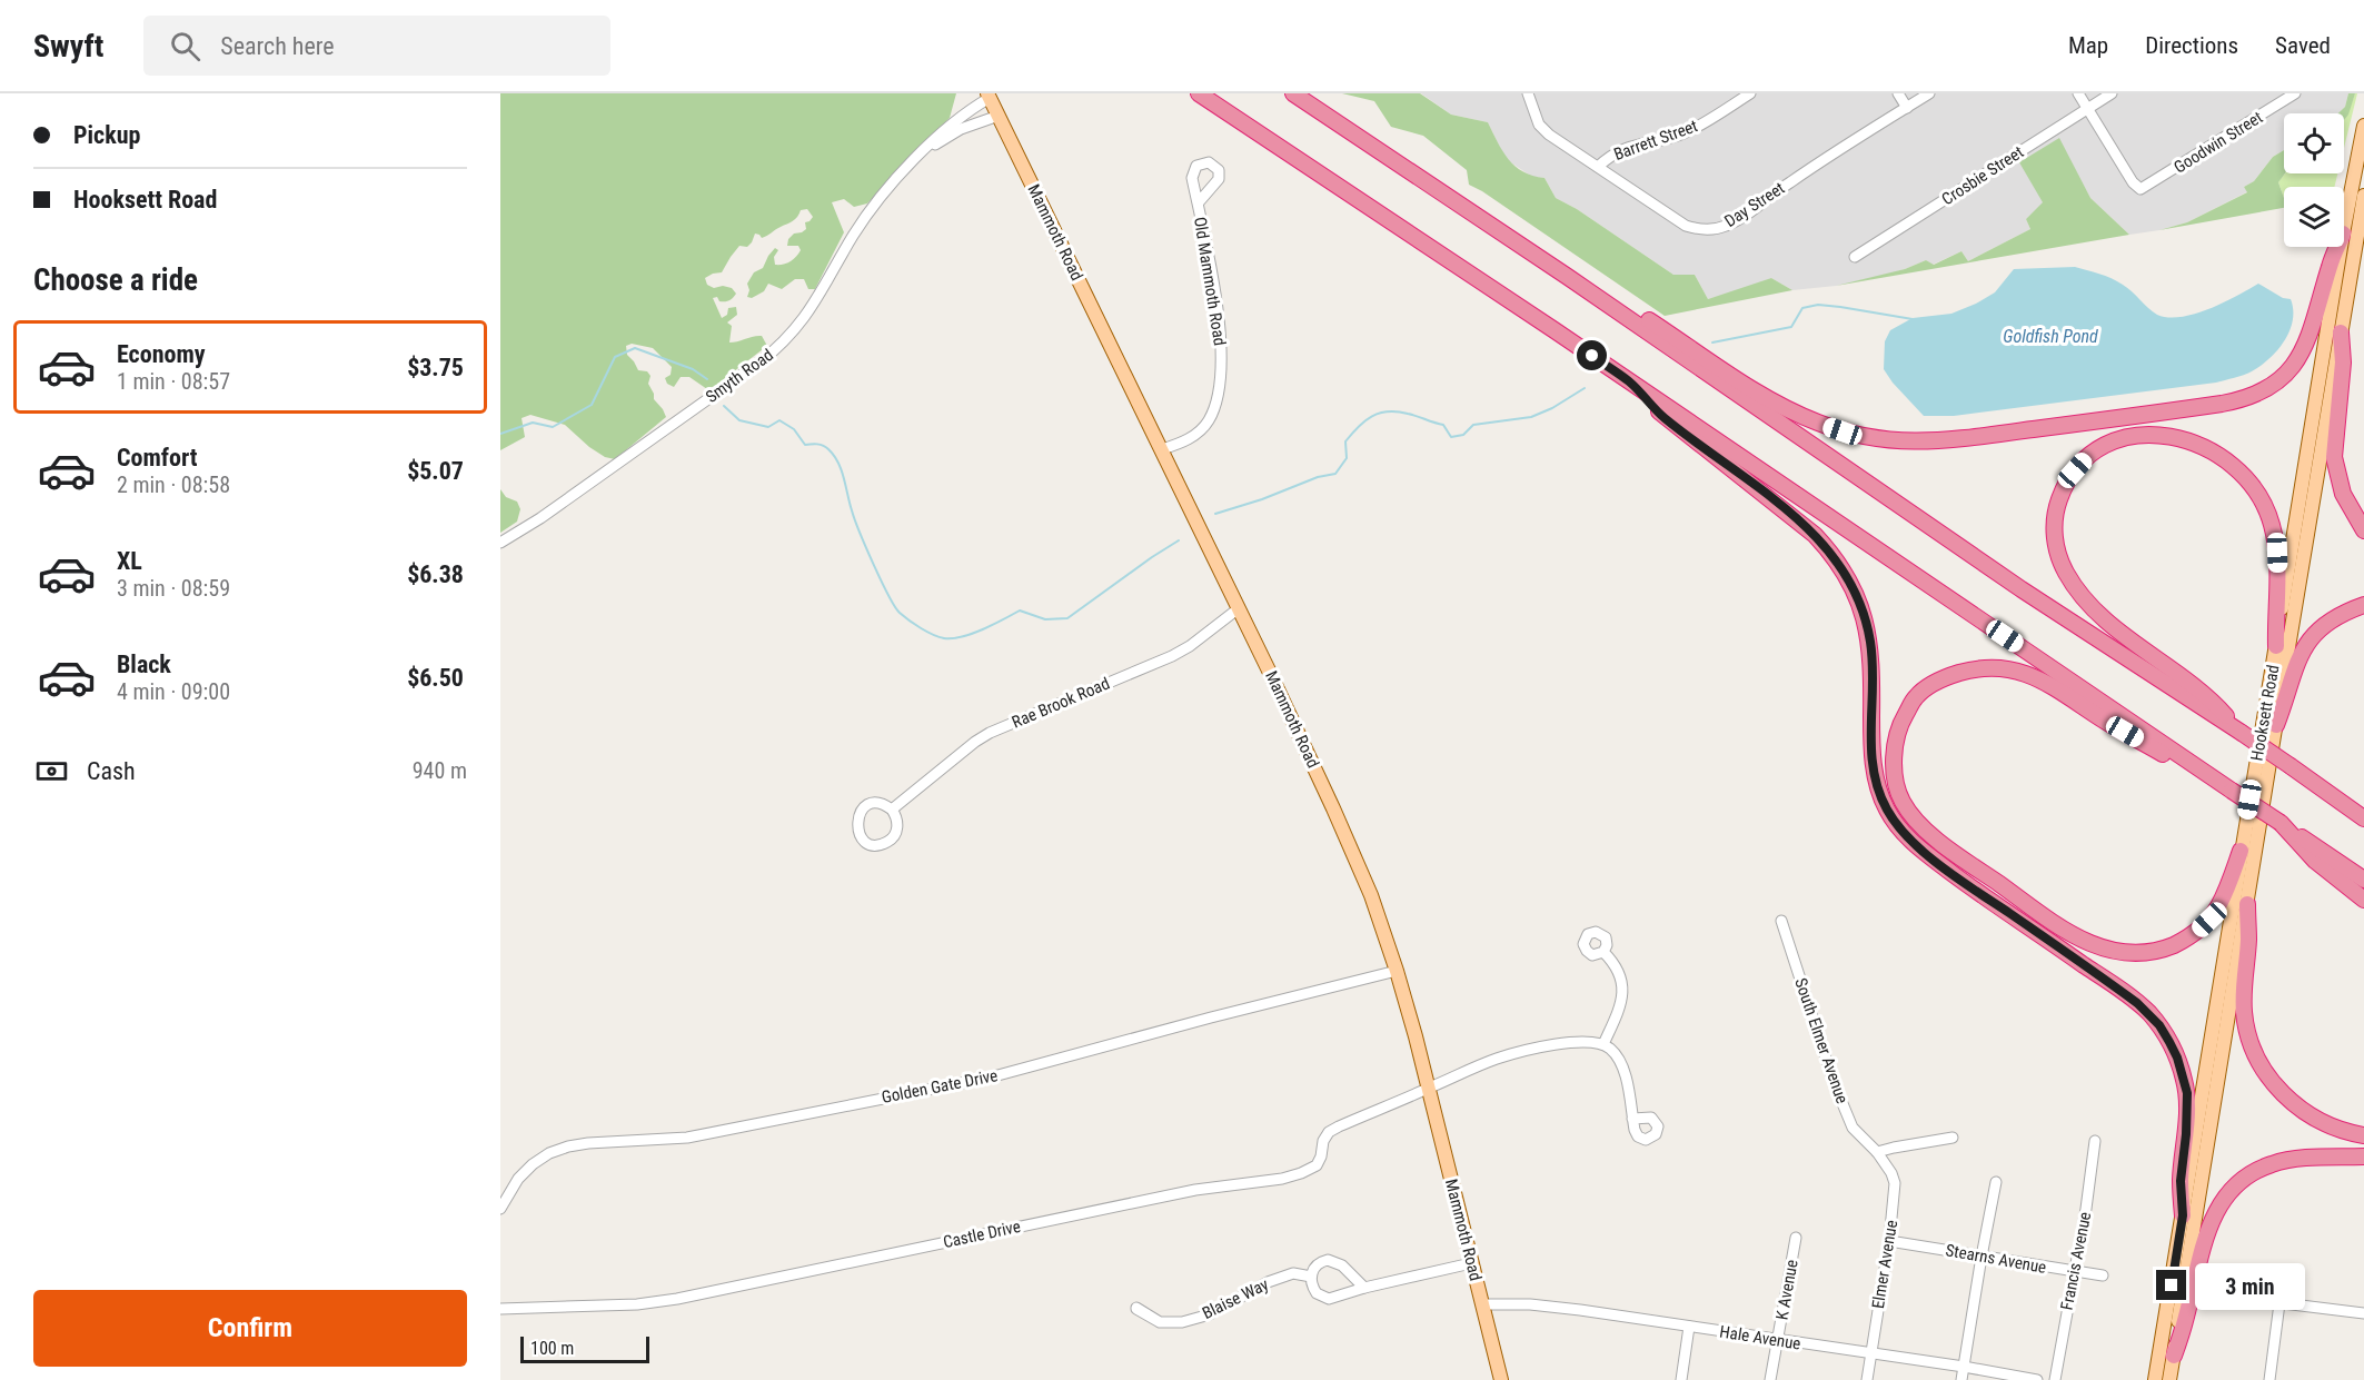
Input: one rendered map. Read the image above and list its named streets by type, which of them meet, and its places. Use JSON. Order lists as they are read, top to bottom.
{
  "streets": {
    "main road": ["Mammoth Road", "Hooksett Road"],
    "street": [
      "Barrett Street",
      "Goodwin Street",
      "Crosbie Street",
      "Day Street",
      "Old Mammoth Road",
      "Smyth Road",
      "Rae Brook Road",
      "South Elmer Avenue",
      "Golden Gate Drive",
      "Castle Drive",
      "Stearns Avenue",
      "Francis Avenue",
      "Elmer Avenue",
      "K Avenue",
      "Blaise Way",
      "Hale Avenue"
    ]
  },
  "crossings": [
    ["Barrett Street", "Day Street"],
    ["Goodwin Street", "Crosbie Street"],
    ["Mammoth Road", "Old Mammoth Road"],
    ["Mammoth Road", "Smyth Road"],
    ["Mammoth Road", "Rae Brook Road"],
    ["Mammoth Road", "Golden Gate Drive"],
    ["Mammoth Road", "Castle Drive"],
    ["Mammoth Road", "Hale Avenue"],
    ["South Elmer Avenue", "Elmer Avenue"],
    ["Stearns Avenue", "Francis Avenue"],
    ["Stearns Avenue", "Elmer Avenue"],
    ["Elmer Avenue", "Hale Avenue"],
    ["K Avenue", "Hale Avenue"]
  ],
  "water": ["Goldfish Pond"],
  "scale_bar": "100 m",
  "page": {
    "header": "Swyft",
    "search": "Search here",
    "nav": ["Map", "Directions", "Saved"],
    "banner": ["Pickup", "Hooksett Road"],
    "heading": "Choose a ride",
    "list": [
      {
        "name": "Economy",
        "note": "1 min · 08:57",
        "value": "$3.75"
      },
      {
        "name": "Comfort",
        "note": "2 min · 08:58",
        "value": "$5.07"
      },
      {
        "name": "XL",
        "note": "3 min · 08:59",
        "value": "$6.38"
      },
      {
        "name": "Black",
        "note": "4 min · 09:00",
        "value": "$6.50"
      }
    ],
    "pay": ["Cash", "940 m"],
    "bubble": "3 min",
    "buttons": "Confirm",
    "scale": "100 m"
  }
}
